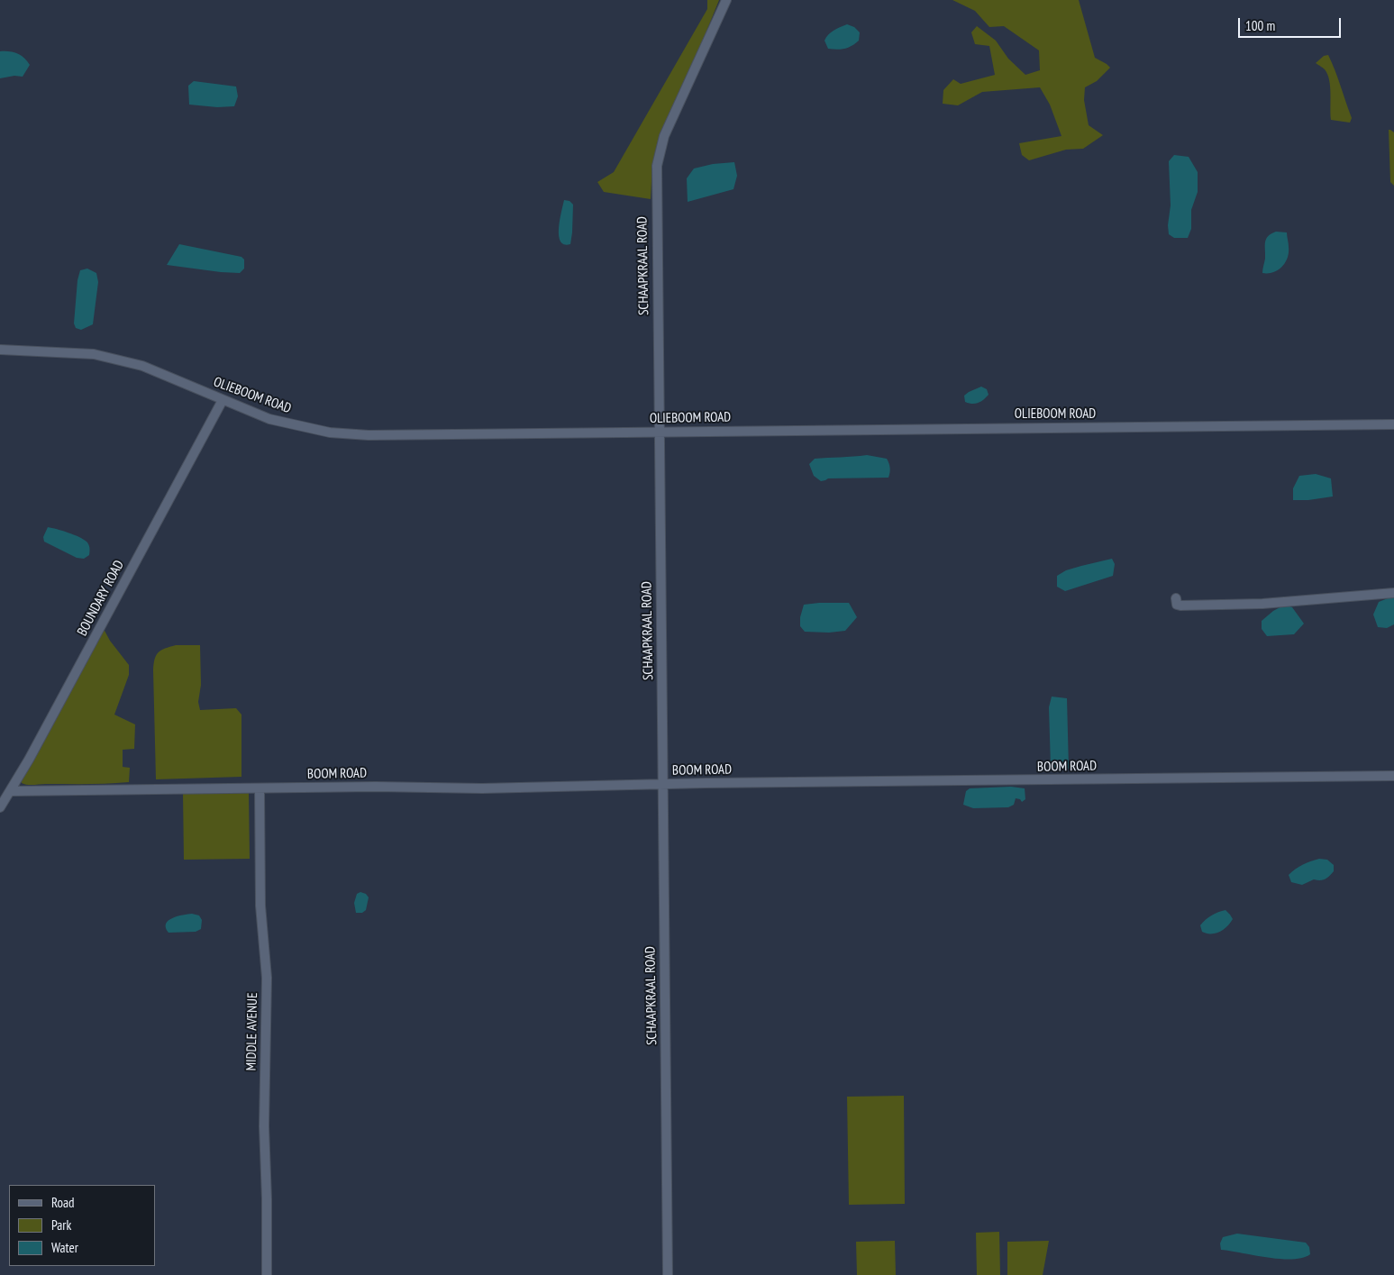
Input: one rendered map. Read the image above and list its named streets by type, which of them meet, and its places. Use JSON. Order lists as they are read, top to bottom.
{
  "streets": {
    "street": [
      "SCHAAPKRAAL ROAD",
      "OLIEBOOM ROAD",
      "BOUNDARY ROAD",
      "BOOM ROAD",
      "MIDDLE AVENUE"
    ]
  },
  "crossings": [
    ["SCHAAPKRAAL ROAD", "OLIEBOOM ROAD"],
    ["SCHAAPKRAAL ROAD", "BOOM ROAD"],
    ["OLIEBOOM ROAD", "BOUNDARY ROAD"],
    ["BOUNDARY ROAD", "BOOM ROAD"],
    ["BOOM ROAD", "MIDDLE AVENUE"]
  ],
  "legend": ["Road", "Park", "Water"],
  "scale_bar": "100 m"
}
